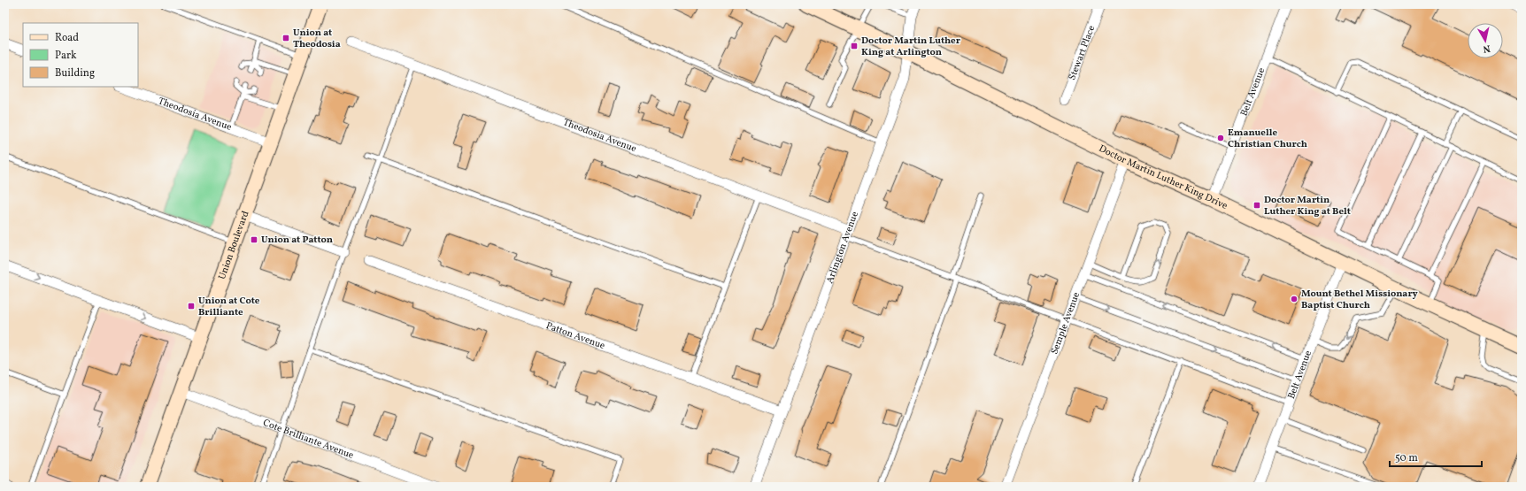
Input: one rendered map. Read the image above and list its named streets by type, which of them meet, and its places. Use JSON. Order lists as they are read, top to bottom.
{
  "streets": {
    "main road": ["Doctor Martin Luther King Drive", "Union Boulevard"],
    "street": [
      "Stewart Place",
      "Belt Avenue",
      "Theodosia Avenue",
      "Arlington Avenue",
      "Semple Avenue",
      "Patton Avenue",
      "Cote Brilliante Avenue"
    ]
  },
  "crossings": [
    ["Belt Avenue", "Doctor Martin Luther King Drive"],
    ["Theodosia Avenue", "Union Boulevard"],
    ["Theodosia Avenue", "Arlington Avenue"],
    ["Doctor Martin Luther King Drive", "Arlington Avenue"],
    ["Doctor Martin Luther King Drive", "Semple Avenue"],
    ["Union Boulevard", "Cote Brilliante Avenue"],
    ["Arlington Avenue", "Patton Avenue"]
  ],
  "places": {
    "transit": [
      "Union at Theodosia",
      "Doctor Martin Luther King at Arlington",
      "Doctor Martin Luther King at Belt",
      "Union at Patton",
      "Union at Cote Brilliante"
    ],
    "other": ["Emanuelle Christian Church", "Mount Bethel Missionary Baptist Church"]
  },
  "legend": ["Road", "Park", "Building"],
  "scale_bar": "50 m",
  "north": "bottom"
}
